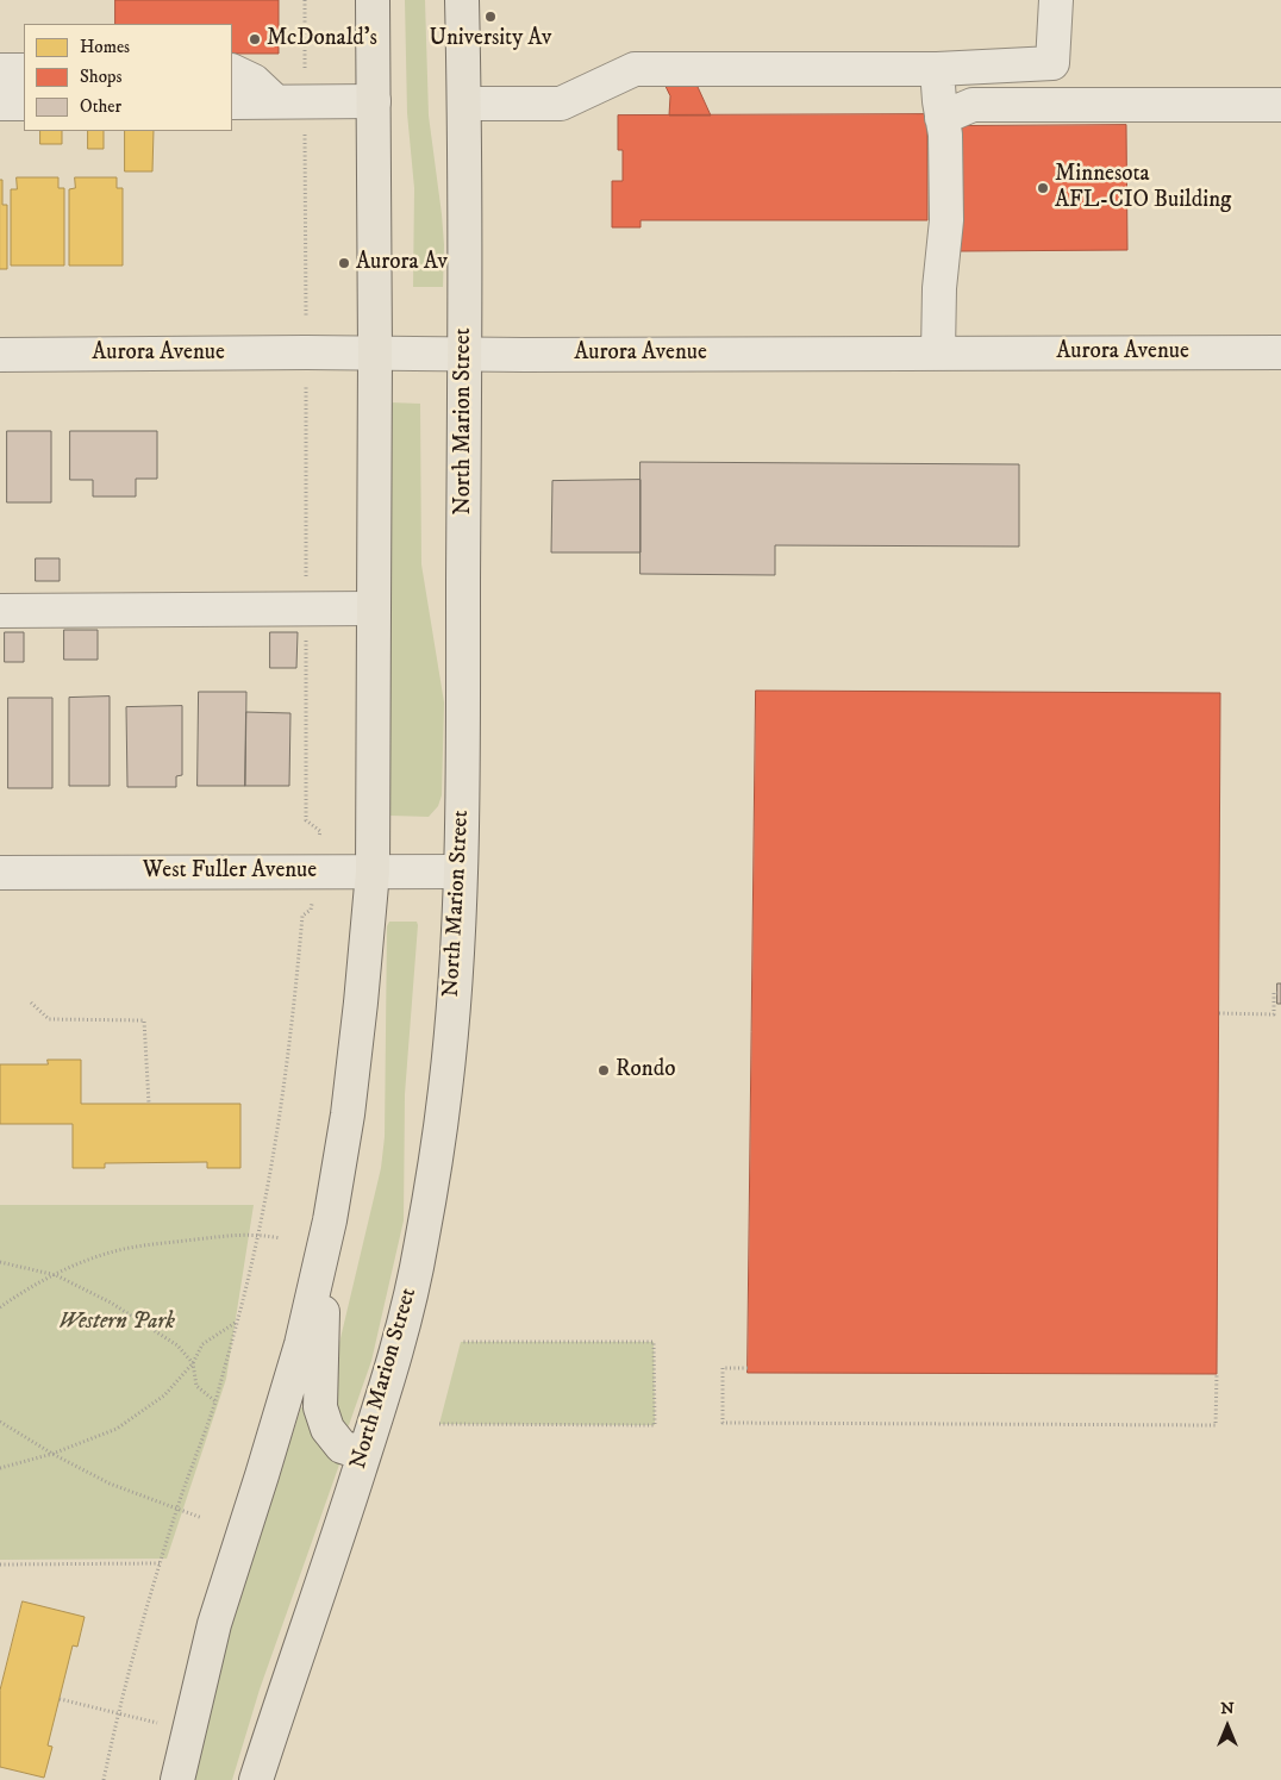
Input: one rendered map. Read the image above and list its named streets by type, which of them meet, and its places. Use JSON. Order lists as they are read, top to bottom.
{
  "streets": {
    "main road": ["North Marion Street"],
    "street": ["Aurora Avenue", "West Fuller Avenue"]
  },
  "crossings": [
    ["Aurora Avenue", "North Marion Street"],
    ["North Marion Street", "West Fuller Avenue"]
  ],
  "parks": ["Western Park"],
  "places": [
    "University Av",
    "McDonald's",
    "Minnesota AFL-CIO Building",
    "Aurora Av",
    "Rondo"
  ],
  "legend": ["Homes", "Shops", "Other"],
  "north": "top"
}
